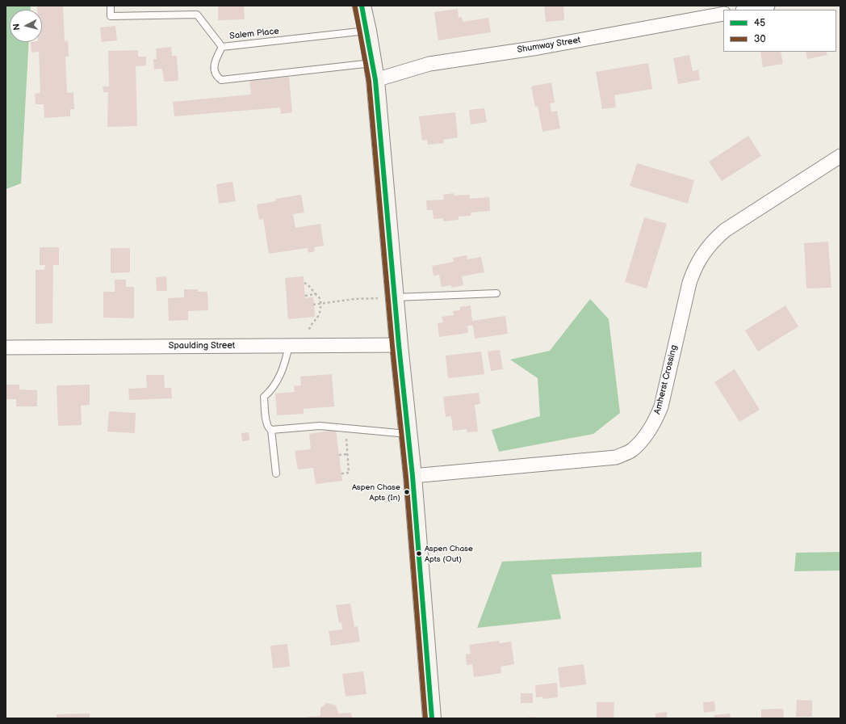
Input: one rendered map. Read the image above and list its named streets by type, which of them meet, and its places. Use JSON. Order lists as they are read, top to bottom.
{
  "streets": {
    "street": ["Shumway Street", "Spaulding Street", "Amherst Crossing"],
    "lane": ["Salem Place"]
  },
  "places": ["Aspen Chase Apts (In)", "Aspen Chase Apts (Out)"],
  "lines": ["transit line 45", "transit line 30"],
  "legend": ["45", "30"],
  "north": "left"
}
